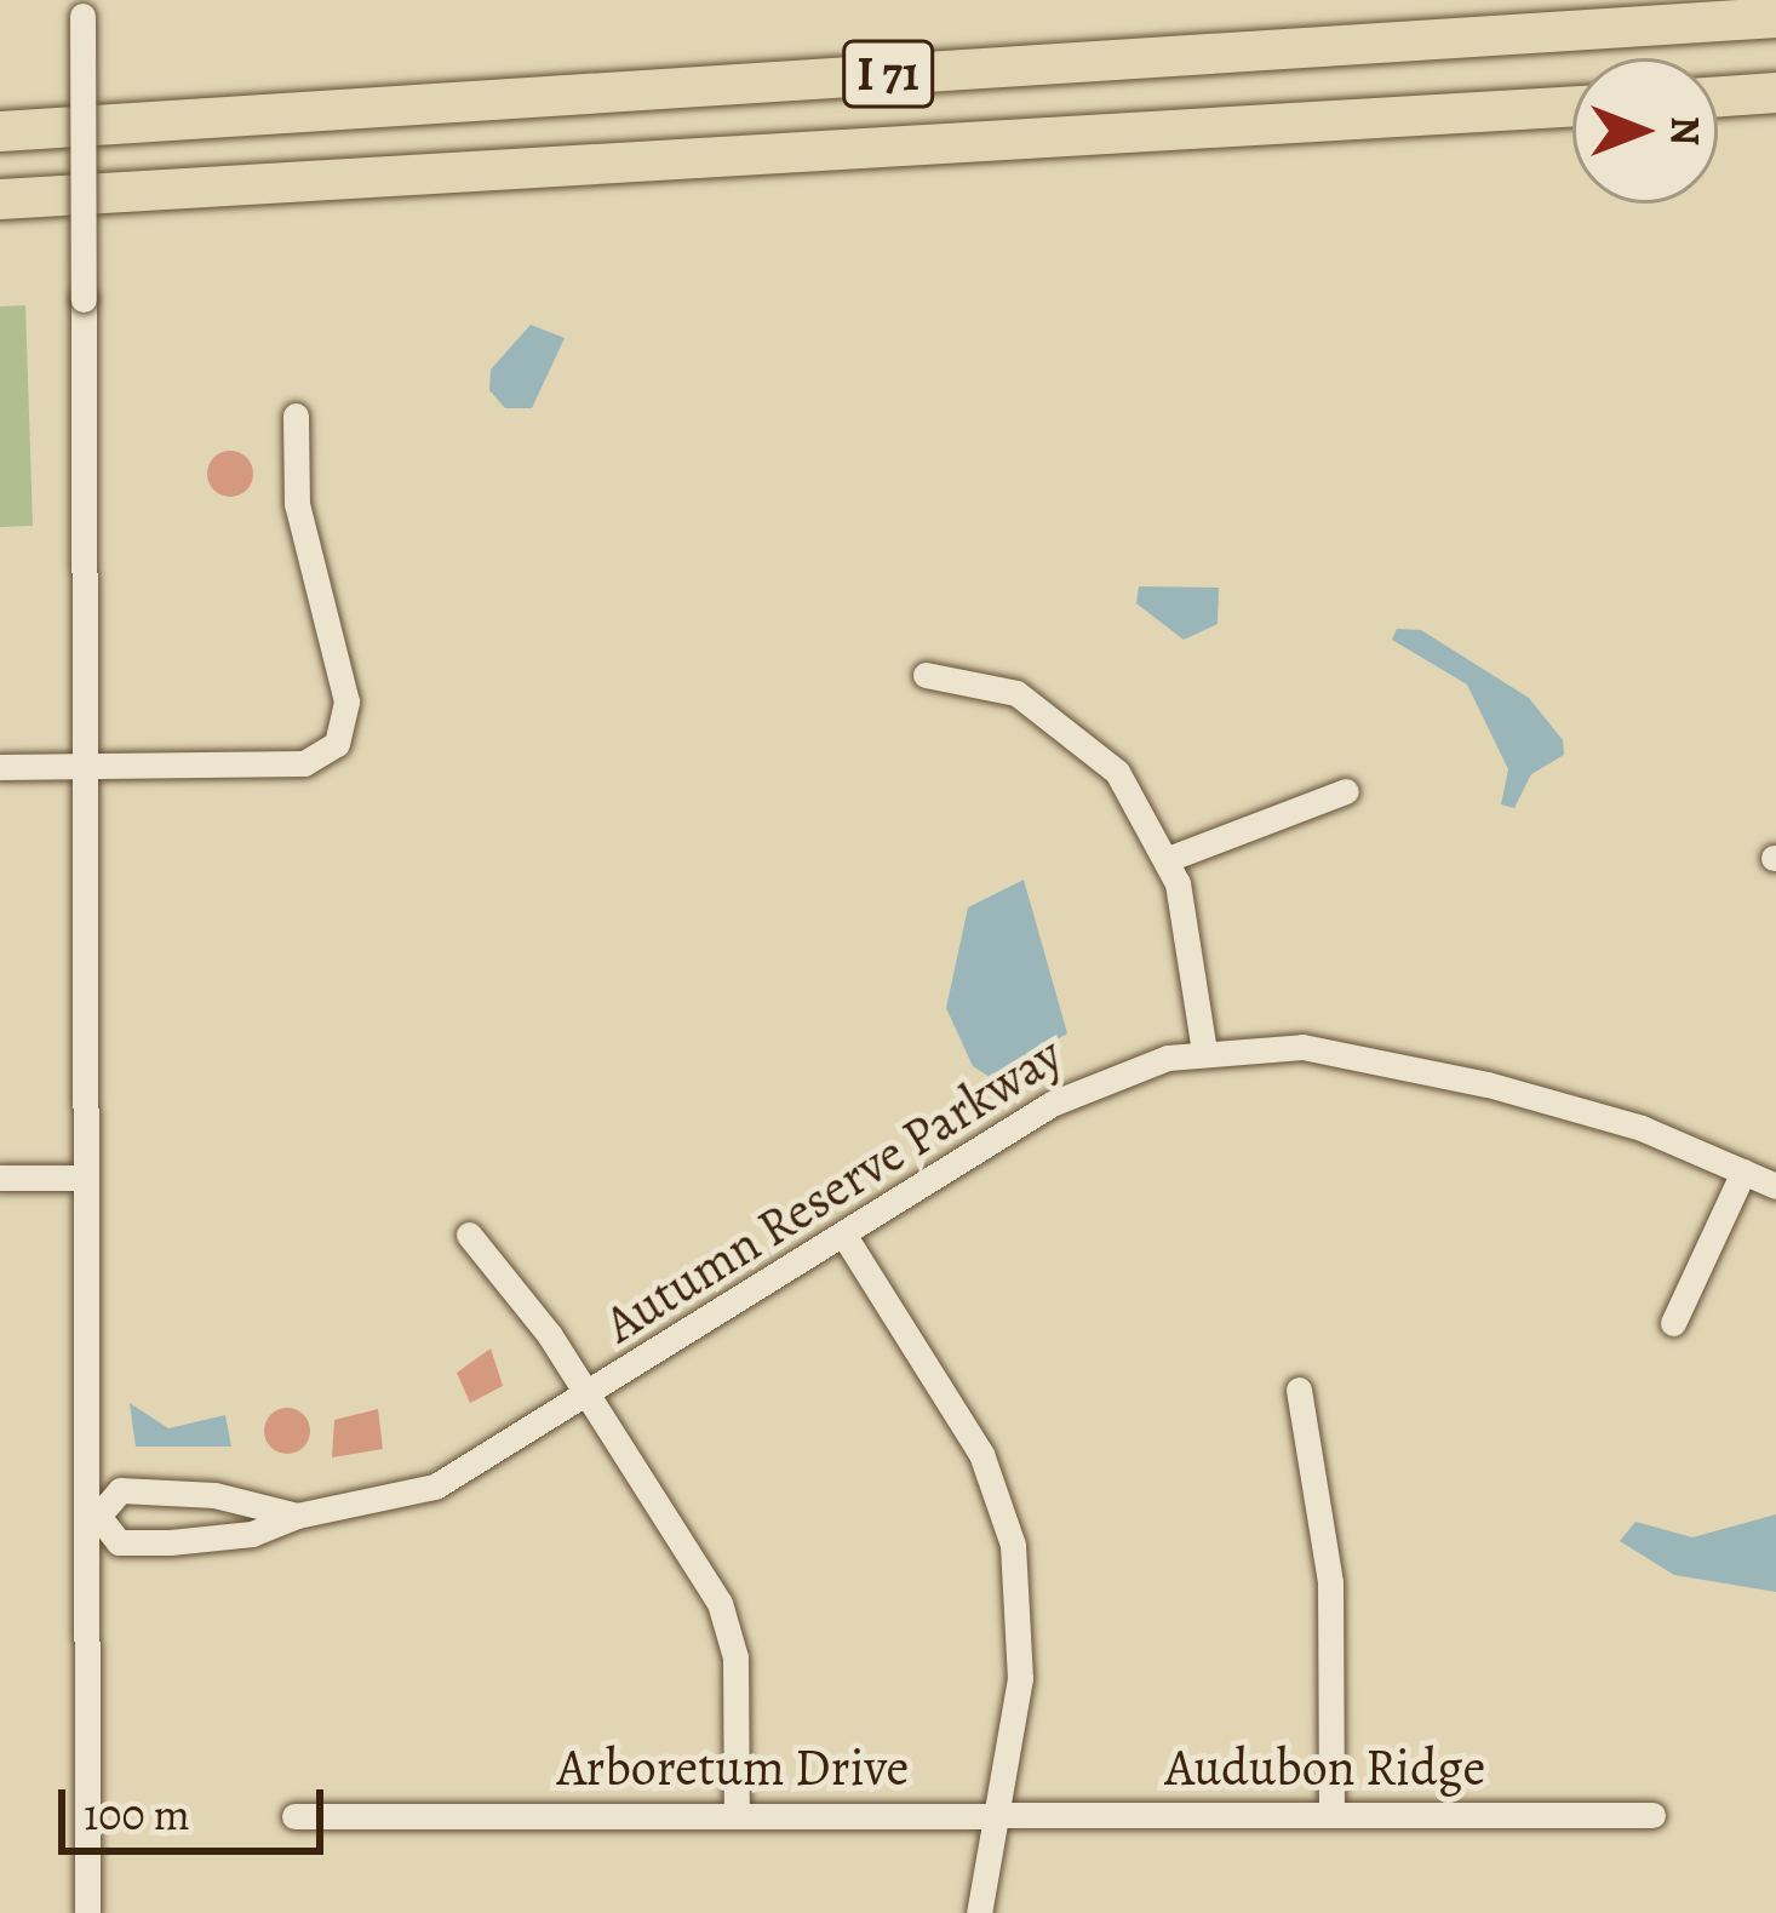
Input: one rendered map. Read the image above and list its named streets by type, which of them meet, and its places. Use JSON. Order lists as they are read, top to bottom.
{
  "streets": {
    "highway": ["I 71"],
    "street": ["Autumn Reserve Parkway", "Arboretum Drive", "Audubon Ridge"]
  },
  "crossings": [
    ["Arboretum Drive", "Audubon Ridge"]
  ],
  "scale_bar": "100 m",
  "north": "right"
}
